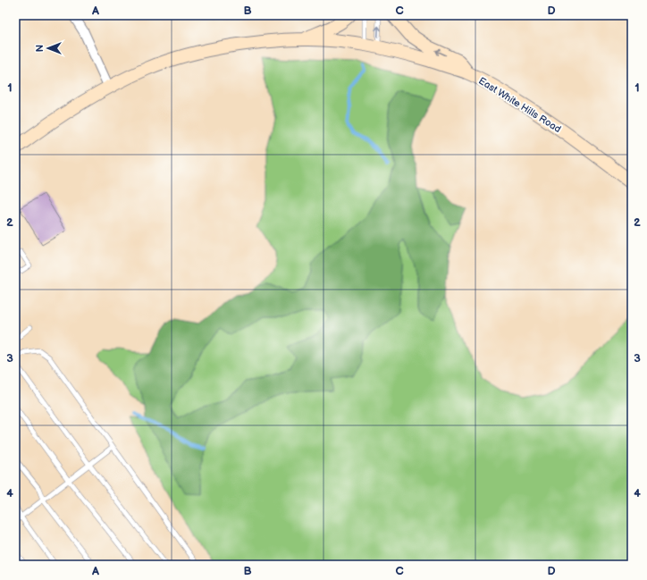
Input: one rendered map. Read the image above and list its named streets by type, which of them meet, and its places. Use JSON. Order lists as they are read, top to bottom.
{
  "streets": {
    "main road": ["East White Hills Road"]
  },
  "north": "left",
  "grid": {
    "columns": [
      "A",
      "B",
      "C",
      "D"
    ],
    "rows": [
      "1",
      "2",
      "3",
      "4"
    ]
  }
}
